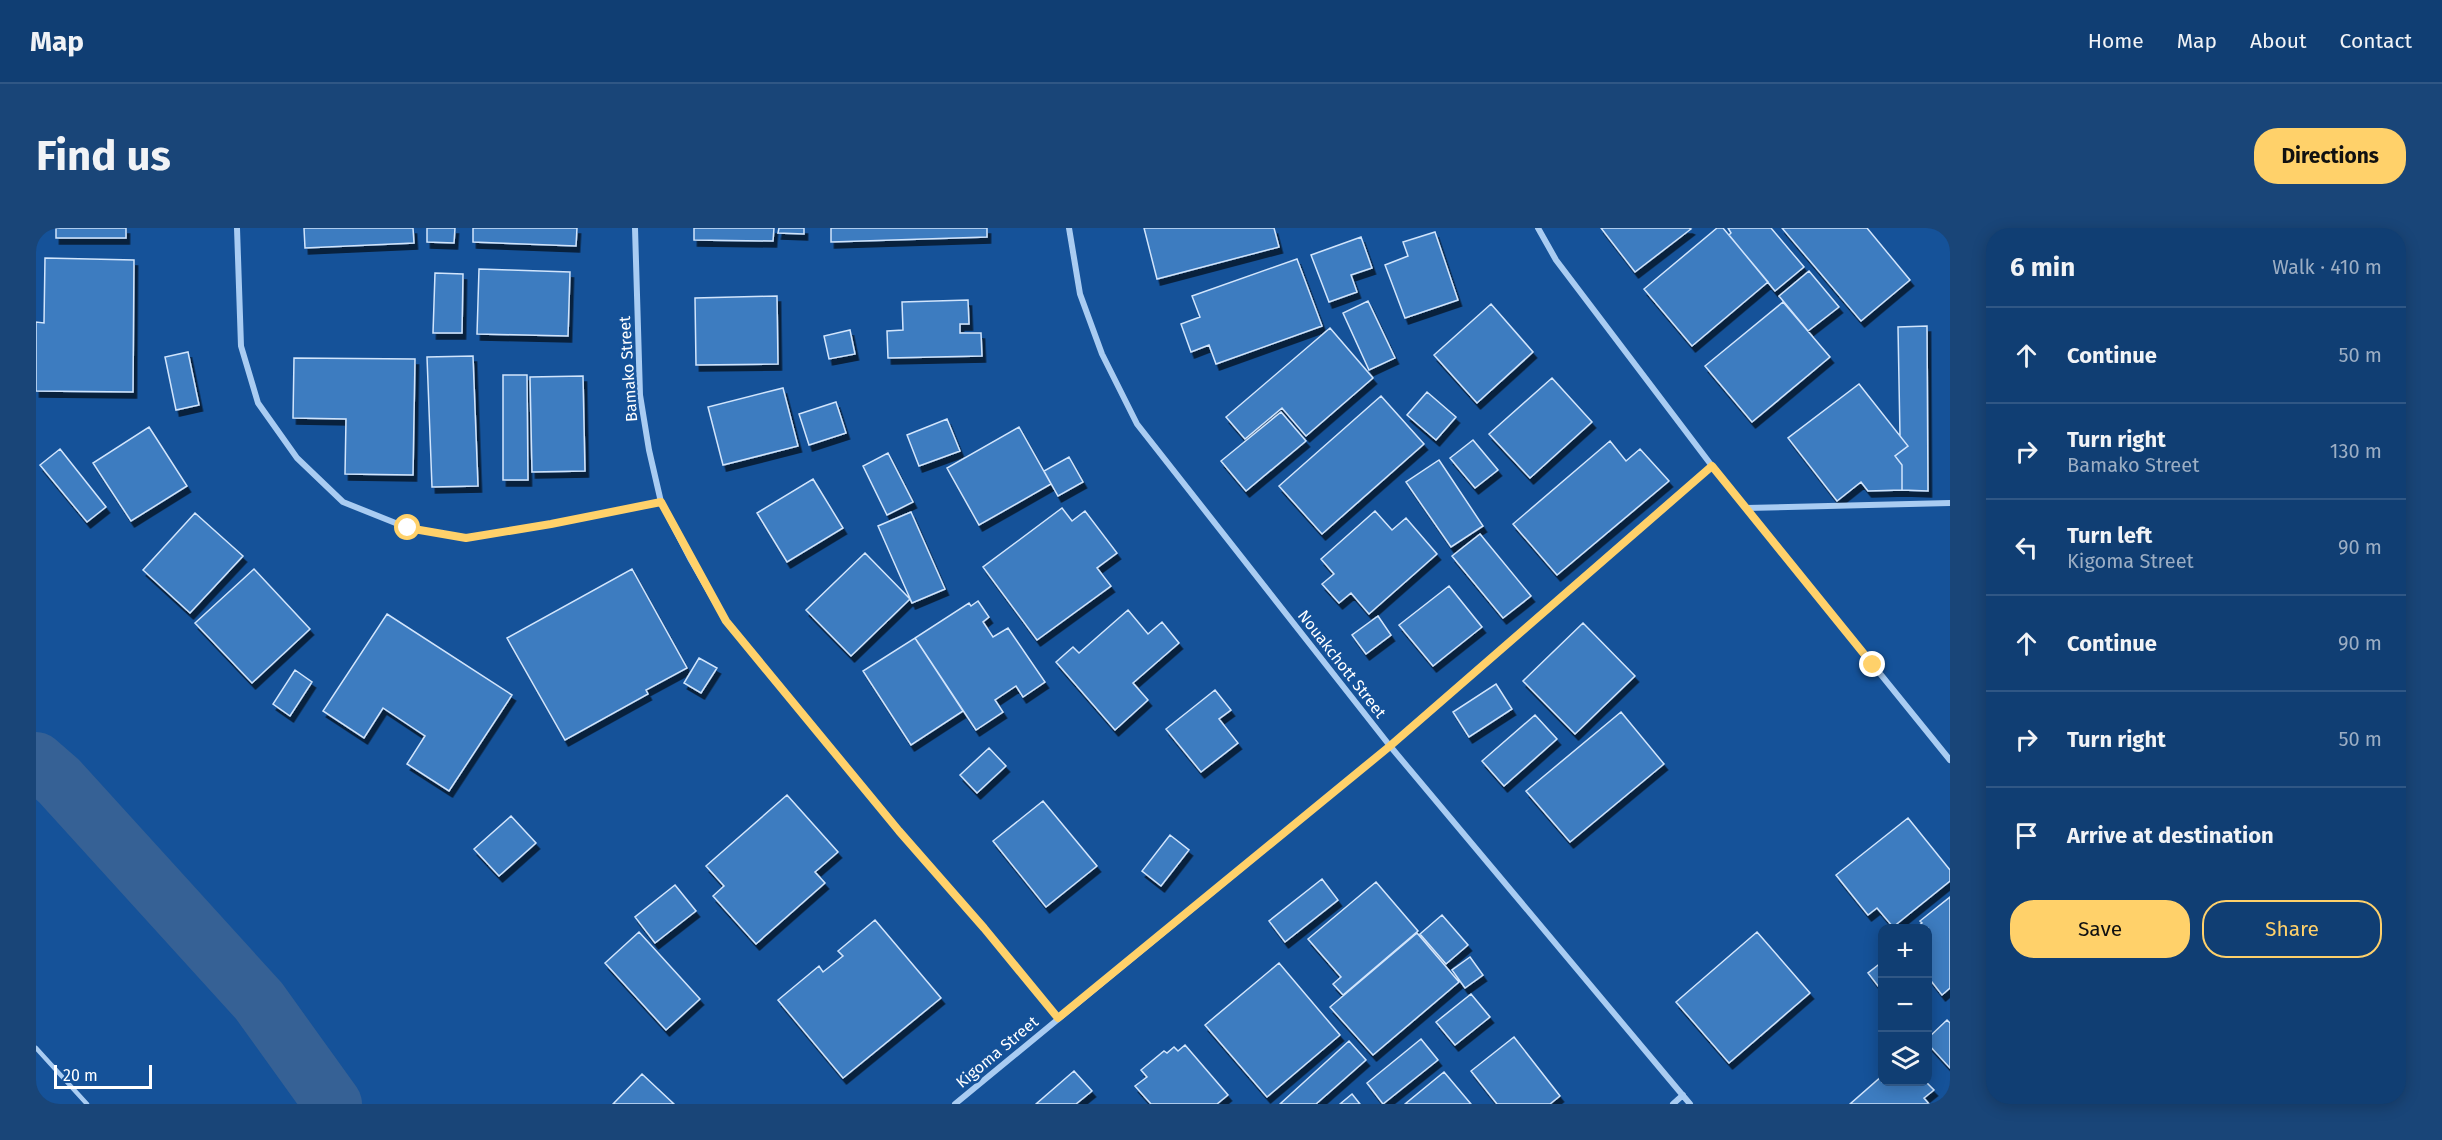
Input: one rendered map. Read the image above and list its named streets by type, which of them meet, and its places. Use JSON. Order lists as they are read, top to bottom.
{
  "streets": {
    "street": ["Bamako Street", "Nouakchott Street", "Kigoma Street"]
  },
  "crossings": [
    ["Bamako Street", "Kigoma Street"],
    ["Nouakchott Street", "Kigoma Street"]
  ],
  "scale_bar": "20 m",
  "page": {
    "header": "Map",
    "nav": [
      "Home",
      "Map",
      "About",
      "Contact"
    ],
    "buttons": [
      "Directions",
      ["Save", "Share"]
    ],
    "title": "Find us",
    "heading": ["6 min", "Walk · 410 m"],
    "list": [
      ["Continue", "50 m"],
      ["Turn right", "Bamako Street", "130 m"],
      ["Turn left", "Kigoma Street", "90 m"],
      ["Continue", "90 m"],
      ["Turn right", "50 m"],
      "Arrive at destination"
    ],
    "map_buttons": ["+", "−"],
    "scale": "20 m"
  }
}
